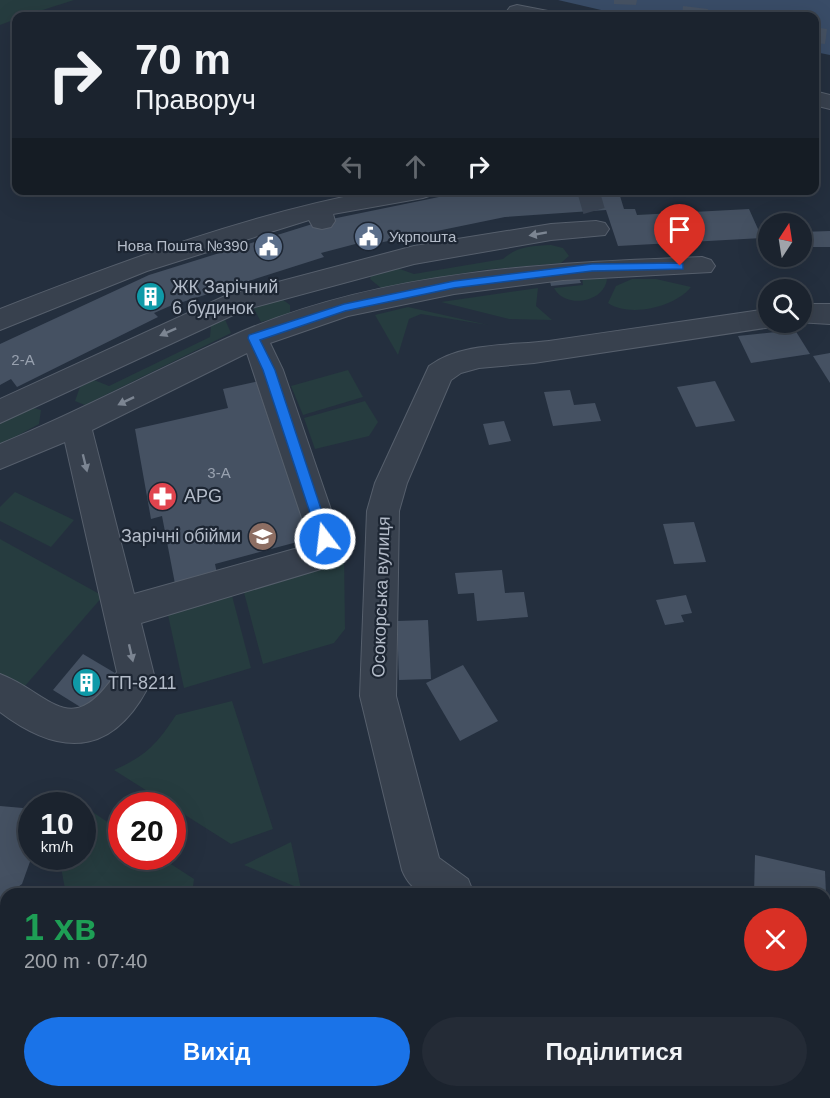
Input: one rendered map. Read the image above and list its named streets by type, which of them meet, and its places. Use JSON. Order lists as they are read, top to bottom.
{
  "streets": {
    "street": ["Осокорська вулиця"]
  },
  "places": {
    "public building": ["Укрпошта", "Нова Пошта №390"],
    "building": ["ЖК Зарічний 6 будинок", "ТП-8211"],
    "pharmacy": ["APG"],
    "school or university": ["Зарічні обійми"]
  },
  "house_numbers": ["2-А", "3-А"],
  "north": "top",
  "page": {
    "turn": ["70 m", "Праворуч"],
    "speed": "10 km/h",
    "limit": "20",
    "heading": ["1 хв", "200 m · 07:40"],
    "buttons": ["Вихід", "Поділитися"]
  }
}
